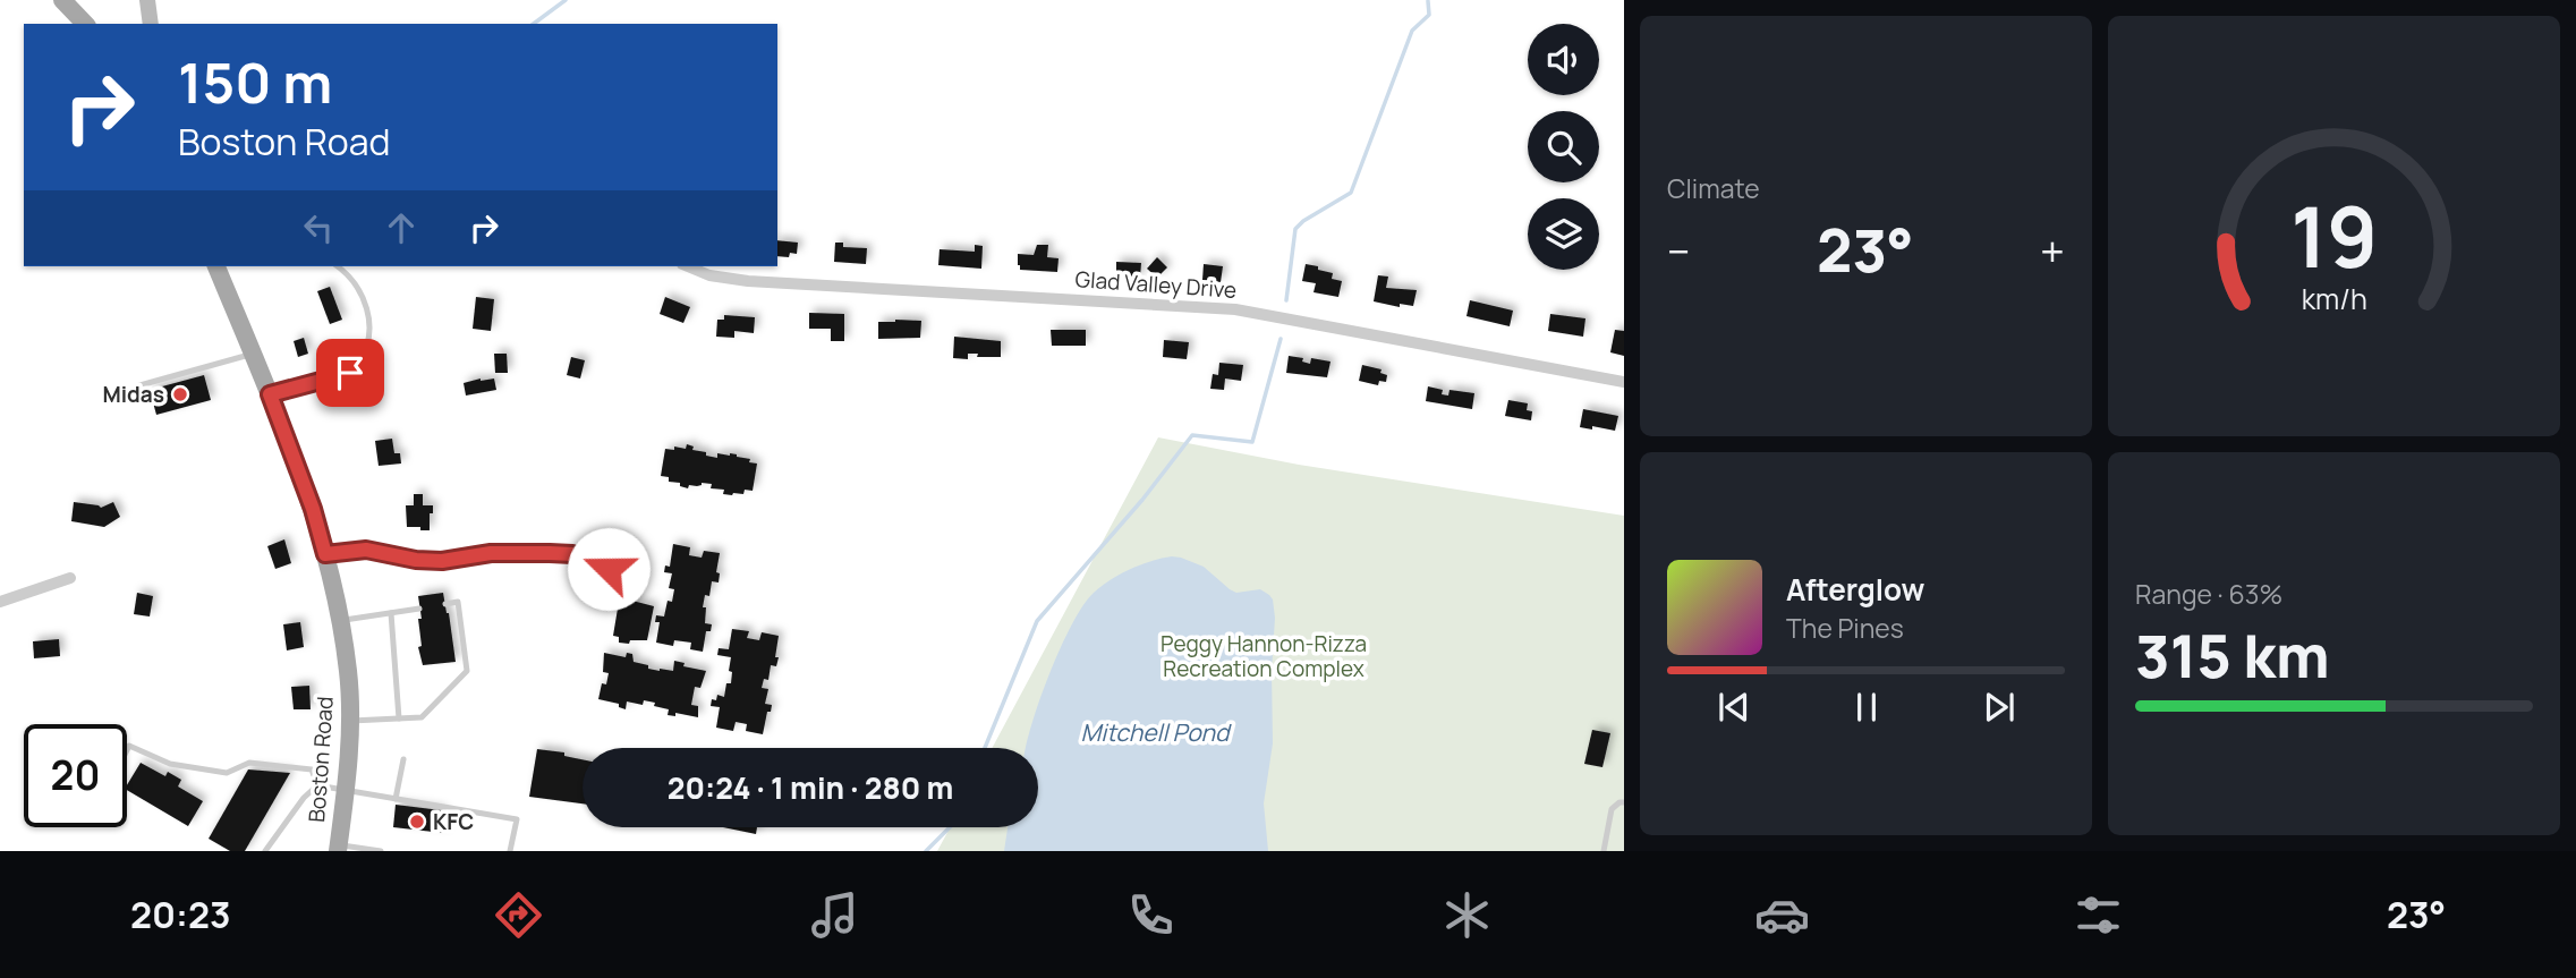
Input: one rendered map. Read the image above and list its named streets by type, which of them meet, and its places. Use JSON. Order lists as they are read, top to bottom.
{
  "streets": {
    "main road": ["Boston Road"],
    "street": ["Glad Valley Drive"]
  },
  "water": ["Mitchell Pond"],
  "parks": ["Peggy Hannon-Rizza Recreation Complex"],
  "places": ["Midas", "KFC"],
  "page": {
    "tile": [
      "Climate",
      ["Range · 63%", "315 km"]
    ],
    "turn": ["150 m", "Boston Road"],
    "heat": ["−", "23°", "+"],
    "song": ["Afterglow", "The Pines"],
    "limit": "20",
    "trip": "20:24 · 1 min · 280 m",
    "tabs": ["20:23", "23°"],
    "gauge": ["19", "km/h"]
  }
}
